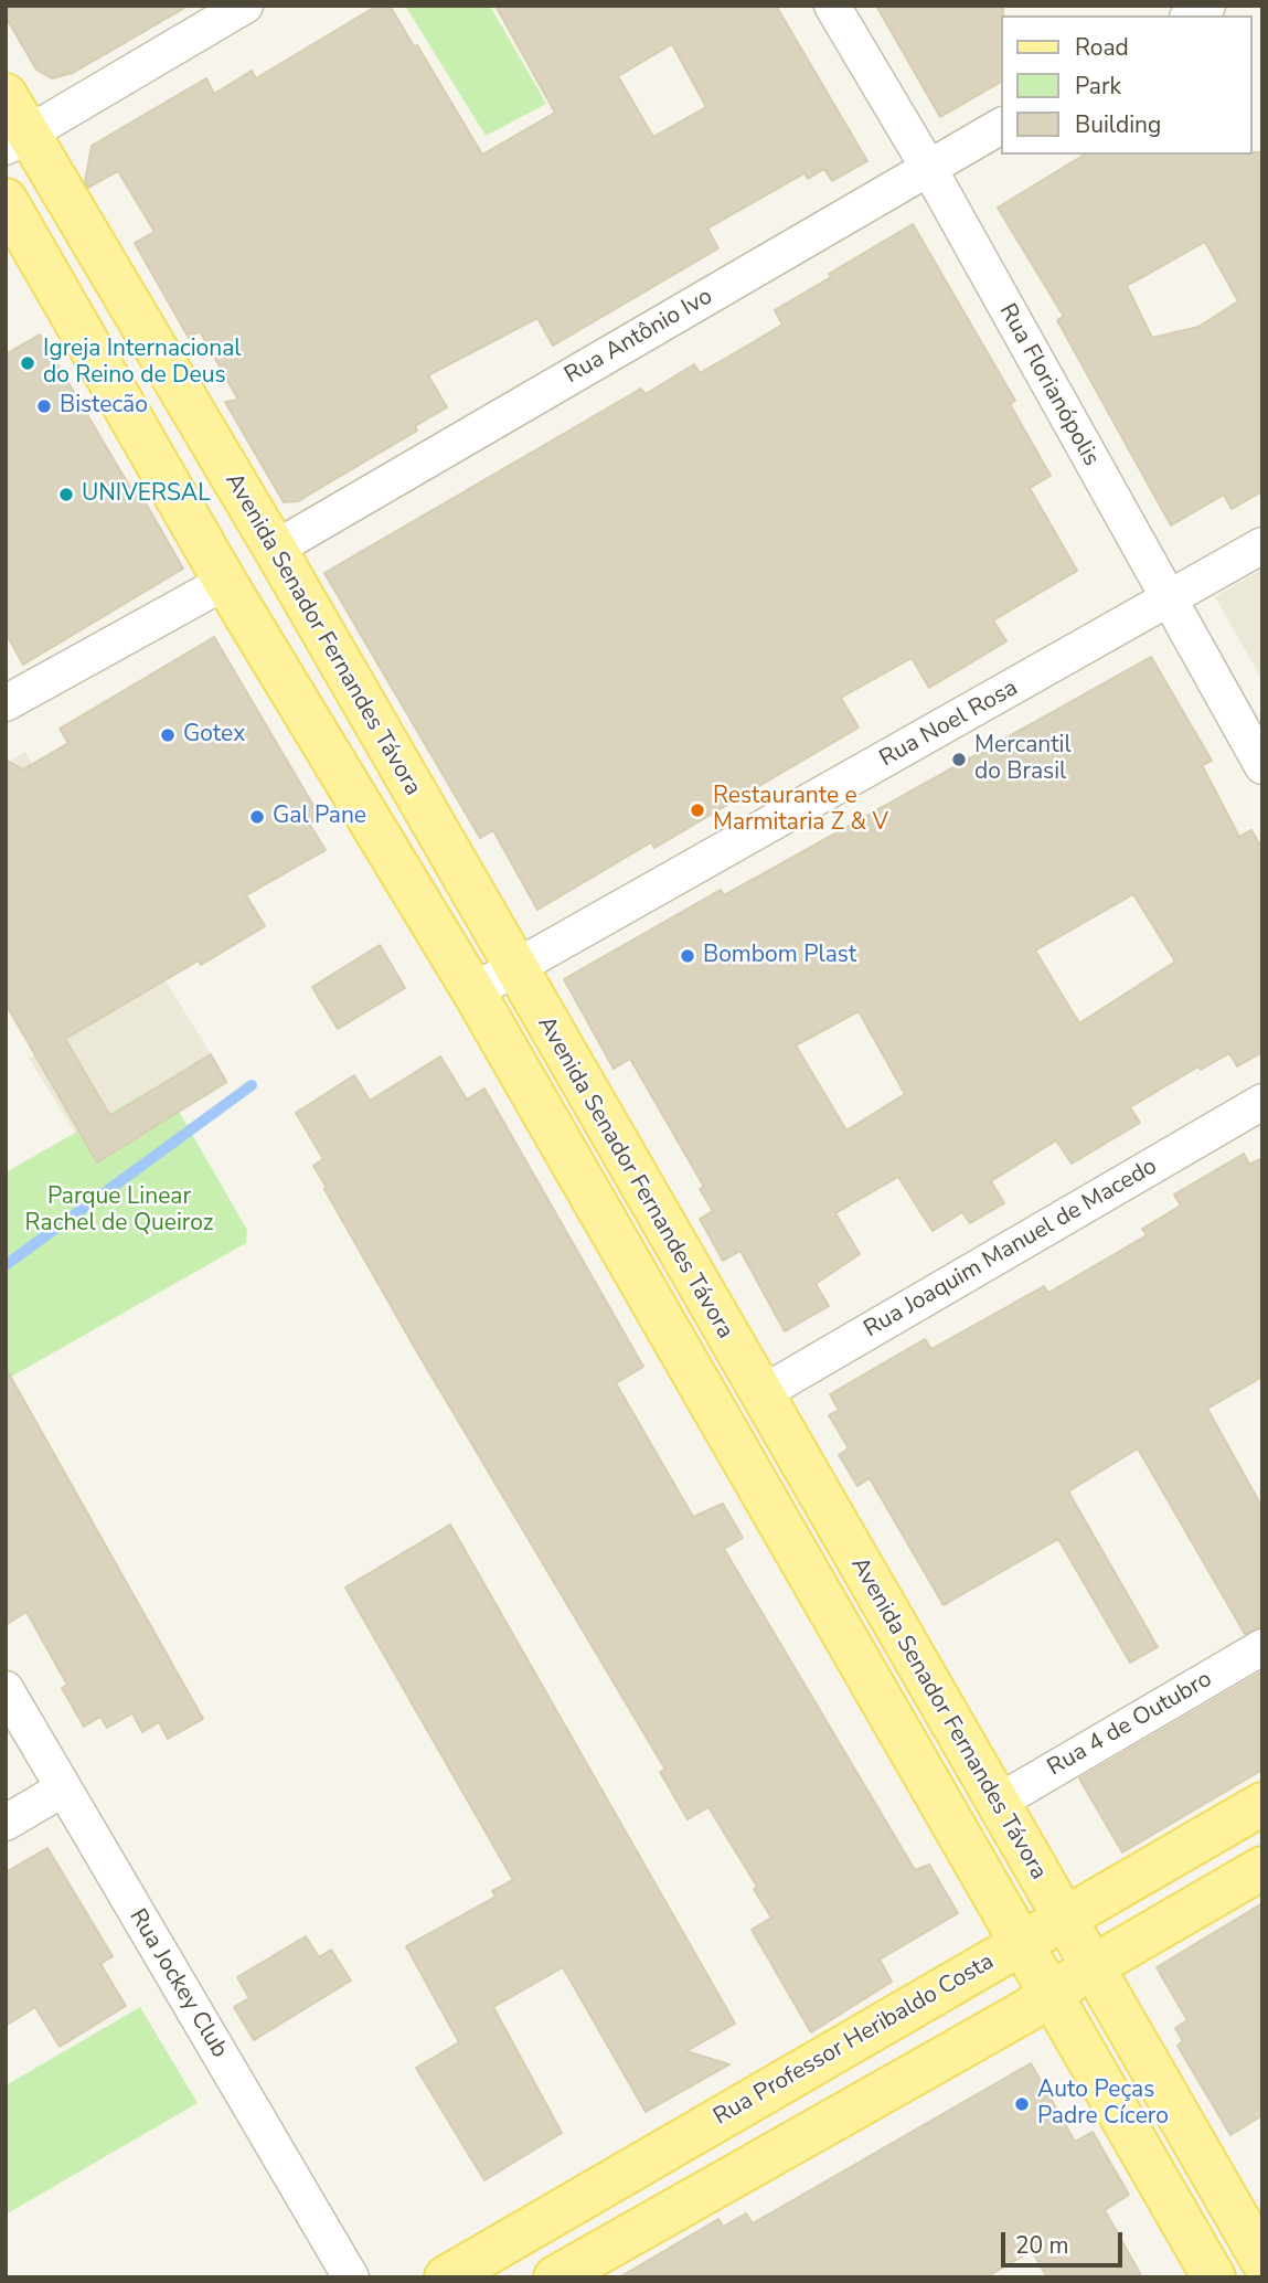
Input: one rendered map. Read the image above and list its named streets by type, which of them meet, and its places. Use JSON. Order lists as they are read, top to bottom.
{
  "streets": {
    "main road": ["Avenida Senador Fernandes Távora", "Rua Professor Heribaldo Costa"],
    "street": [
      "Rua Antônio Ivo",
      "Rua Florianópolis",
      "Rua Noel Rosa",
      "Rua Joaquim Manuel de Macedo",
      "Rua 4 de Outubro",
      "Rua Jockey Club"
    ]
  },
  "crossings": [
    ["Rua Antônio Ivo", "Rua Florianópolis"],
    ["Rua Antônio Ivo", "Avenida Senador Fernandes Távora"],
    ["Rua Florianópolis", "Rua Noel Rosa"],
    ["Avenida Senador Fernandes Távora", "Rua Noel Rosa"],
    ["Avenida Senador Fernandes Távora", "Rua Joaquim Manuel de Macedo"],
    ["Avenida Senador Fernandes Távora", "Rua 4 de Outubro"],
    ["Avenida Senador Fernandes Távora", "Rua Professor Heribaldo Costa"]
  ],
  "parks": ["Parque Linear Rachel de Queiroz"],
  "places": [
    "Igreja Internacional do Reino de Deus",
    "Bistecão",
    "UNIVERSAL",
    "Gotex",
    "Mercantil do Brasil",
    "Restaurante e Marmitaria Z & V",
    "Gal Pane",
    "Bombom Plast",
    "Auto Peças Padre Cícero"
  ],
  "legend": ["Road", "Park", "Building"],
  "scale_bar": "20 m"
}
